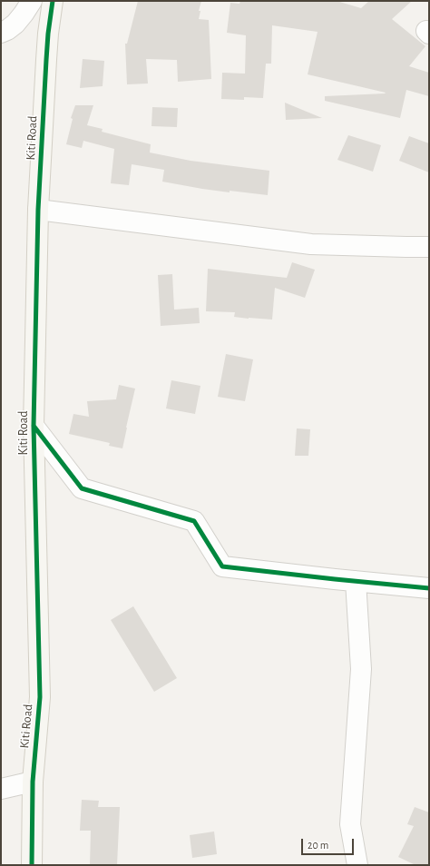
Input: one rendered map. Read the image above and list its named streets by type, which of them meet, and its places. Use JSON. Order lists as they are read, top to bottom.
{
  "streets": {
    "street": ["Kiti Road"]
  },
  "scale_bar": "20 m"
}
